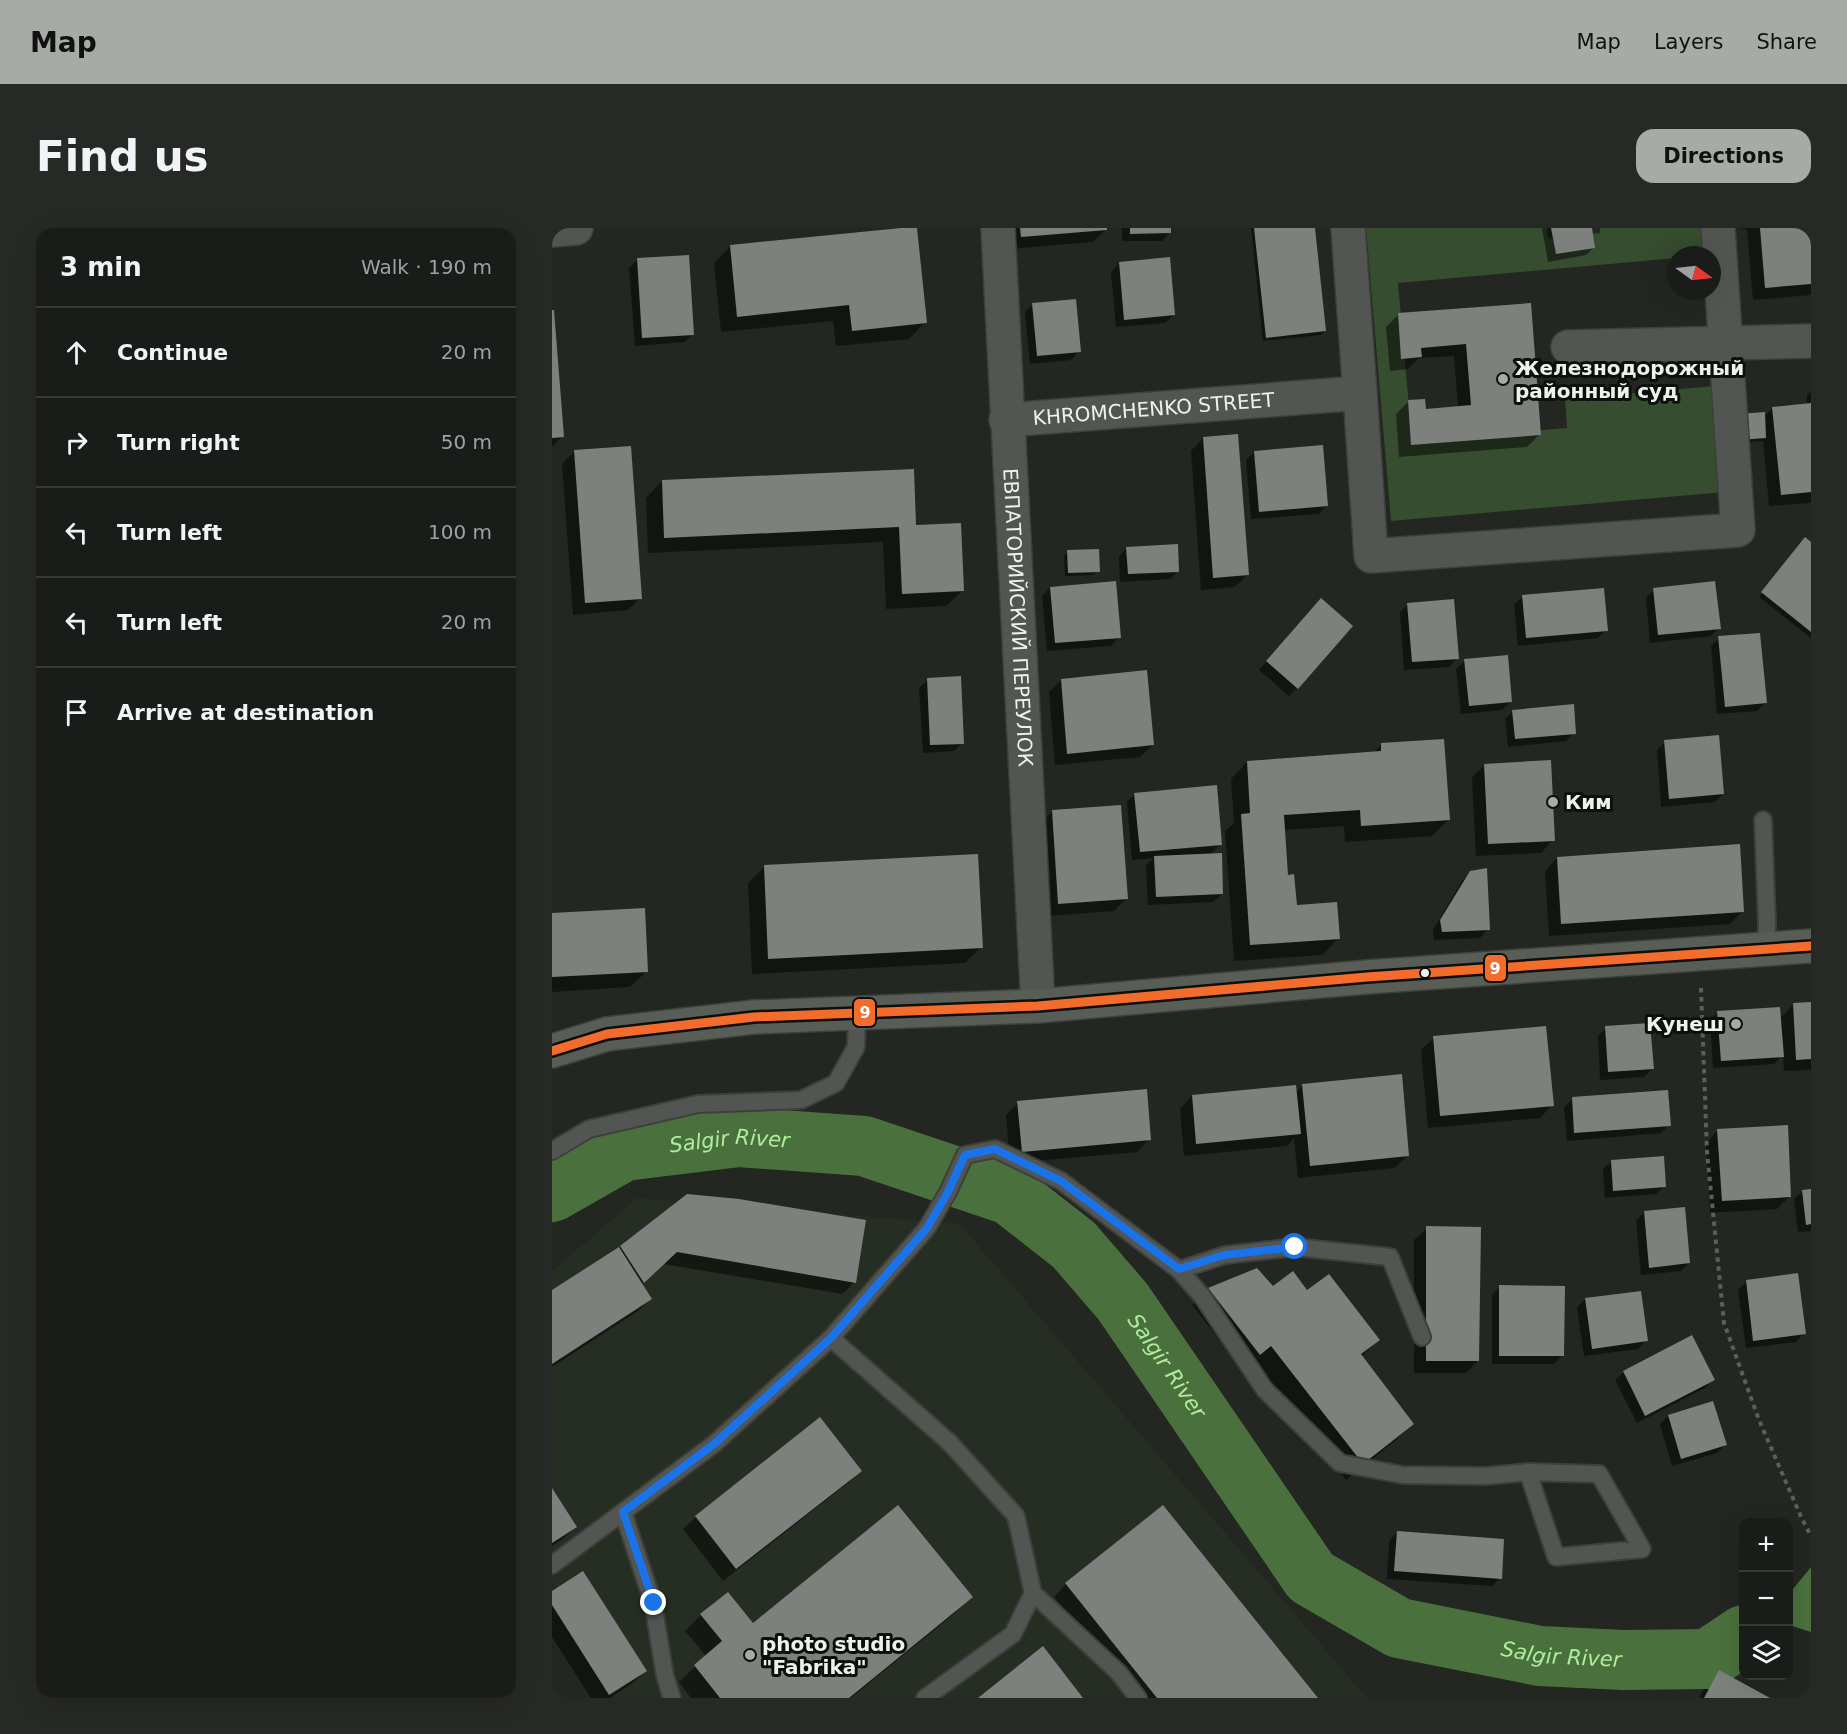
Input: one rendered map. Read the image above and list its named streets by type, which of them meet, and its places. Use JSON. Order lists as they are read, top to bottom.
{
  "streets": {
    "street": ["KHROMCHENKO STREET", "ЕВПАТОРИЙСКИЙ ПЕРЕУЛОК"]
  },
  "crossings": [
    ["KHROMCHENKO STREET", "ЕВПАТОРИЙСКИЙ ПЕРЕУЛОК"]
  ],
  "water": ["Salgir River"],
  "places": [
    "Железнодорожный районный суд",
    "Ким",
    "Кунеш",
    "photo studio \"Fabrika\""
  ],
  "lines": ["transit line 9"],
  "north": "right",
  "page": {
    "header": "Map",
    "nav": ["Map", "Layers", "Share"],
    "buttons": "Directions",
    "title": "Find us",
    "heading": ["3 min", "Walk · 190 m"],
    "list": [
      ["Continue", "20 m"],
      ["Turn right", "50 m"],
      ["Turn left", "100 m"],
      ["Turn left", "20 m"],
      "Arrive at destination"
    ],
    "map_buttons": ["+", "−"]
  }
}
